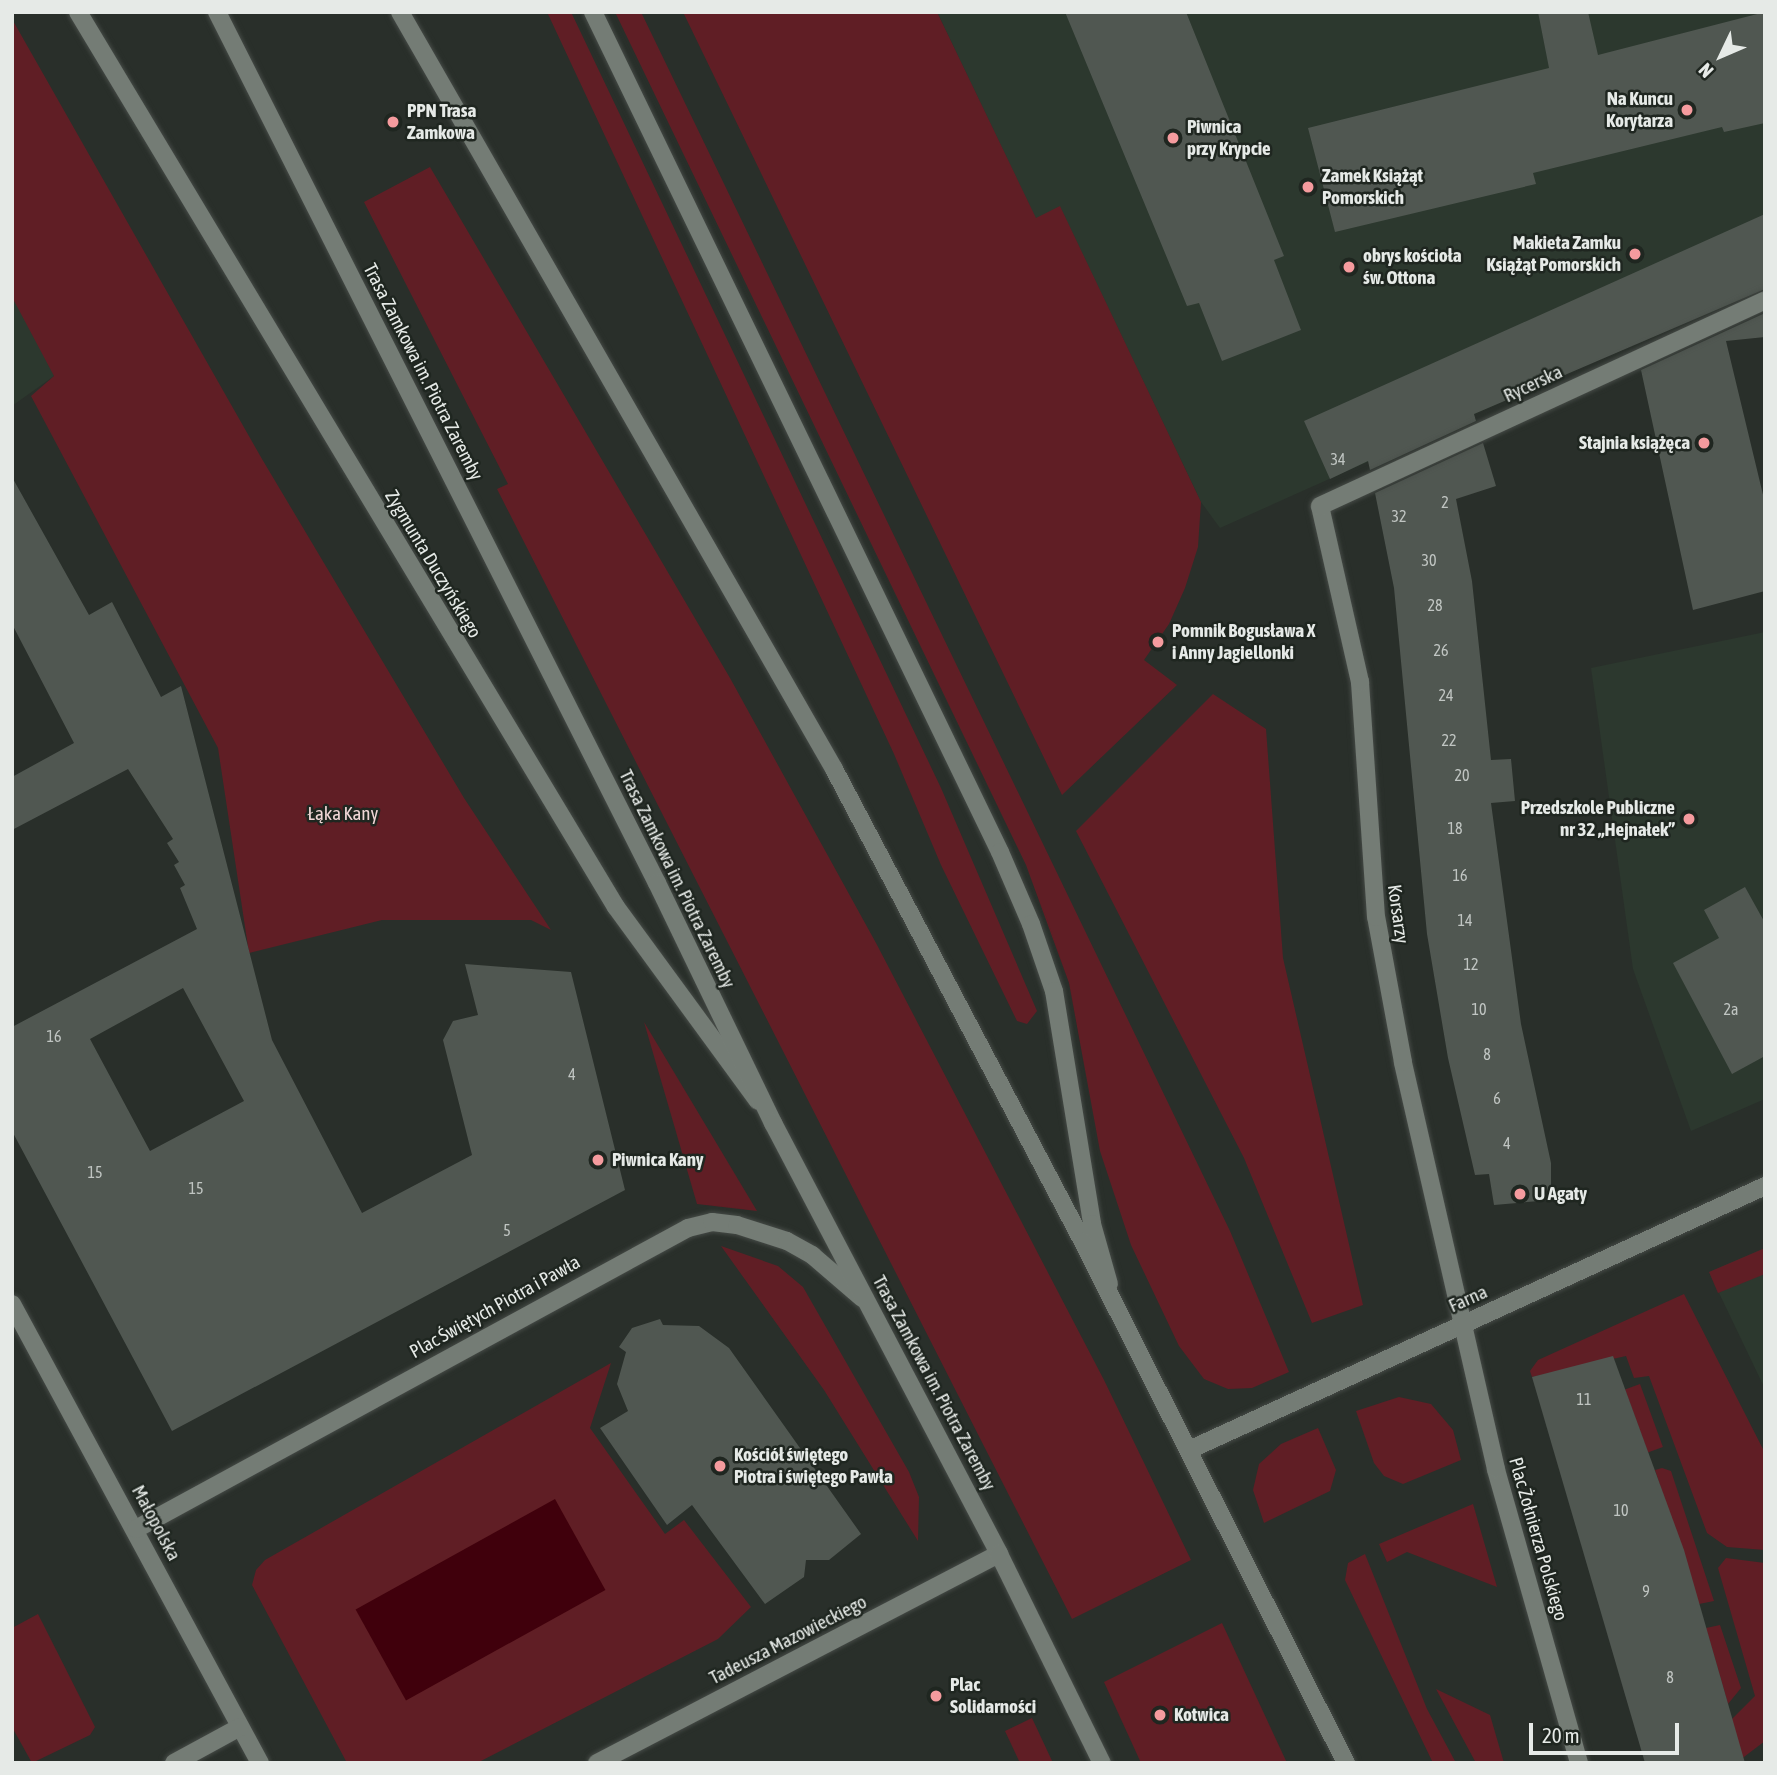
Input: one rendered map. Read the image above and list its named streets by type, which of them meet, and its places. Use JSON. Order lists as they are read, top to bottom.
{
  "streets": {
    "street": [
      "Trasa Zamkowa im. Piotra Zaremby",
      "Rycerska",
      "Zygmunta Duczyńskiego",
      "Korsarzy",
      "Farna",
      "Plac Świętych Piotra i Pawła",
      "Małopolska",
      "Plac Żołnierza Polskiego",
      "Tadeusza Mazowieckiego"
    ]
  },
  "crossings": [
    ["Trasa Zamkowa im. Piotra Zaremby", "Zygmunta Duczyńskiego"],
    ["Trasa Zamkowa im. Piotra Zaremby", "Plac Świętych Piotra i Pawła"],
    ["Trasa Zamkowa im. Piotra Zaremby", "Tadeusza Mazowieckiego"],
    ["Rycerska", "Korsarzy"],
    ["Korsarzy", "Farna"],
    ["Korsarzy", "Plac Żołnierza Polskiego"],
    ["Farna", "Plac Żołnierza Polskiego"],
    ["Plac Świętych Piotra i Pawła", "Małopolska"]
  ],
  "parks": ["Łąka Kany"],
  "places": [
    "Na Kuncu Korytarza",
    "PPN Trasa Zamkowa",
    "Piwnica przy Krypcie",
    "Zamek Książąt Pomorskich",
    "Makieta Zamku Książąt Pomorskich",
    "obrys kościoła św. Ottona",
    "Stajnia książęca",
    "Pomnik Bogusława X i Anny Jagiellonki",
    "Przedszkole Publiczne nr 32 „Hejnałek”",
    "Piwnica Kany",
    "U Agaty",
    "Kościół świętego Piotra i świętego Pawła",
    "Plac Solidarności",
    "Kotwica"
  ],
  "house_numbers": [
    "34",
    "2",
    "32",
    "30",
    "28",
    "26",
    "24",
    "22",
    "20",
    "18",
    "16",
    "14",
    "12",
    "10",
    "2a",
    "16",
    "8",
    "4",
    "6",
    "4",
    "15",
    "15",
    "5",
    "11",
    "10",
    "9",
    "8"
  ],
  "scale_bar": "20 m",
  "north": "bottom left"
}
